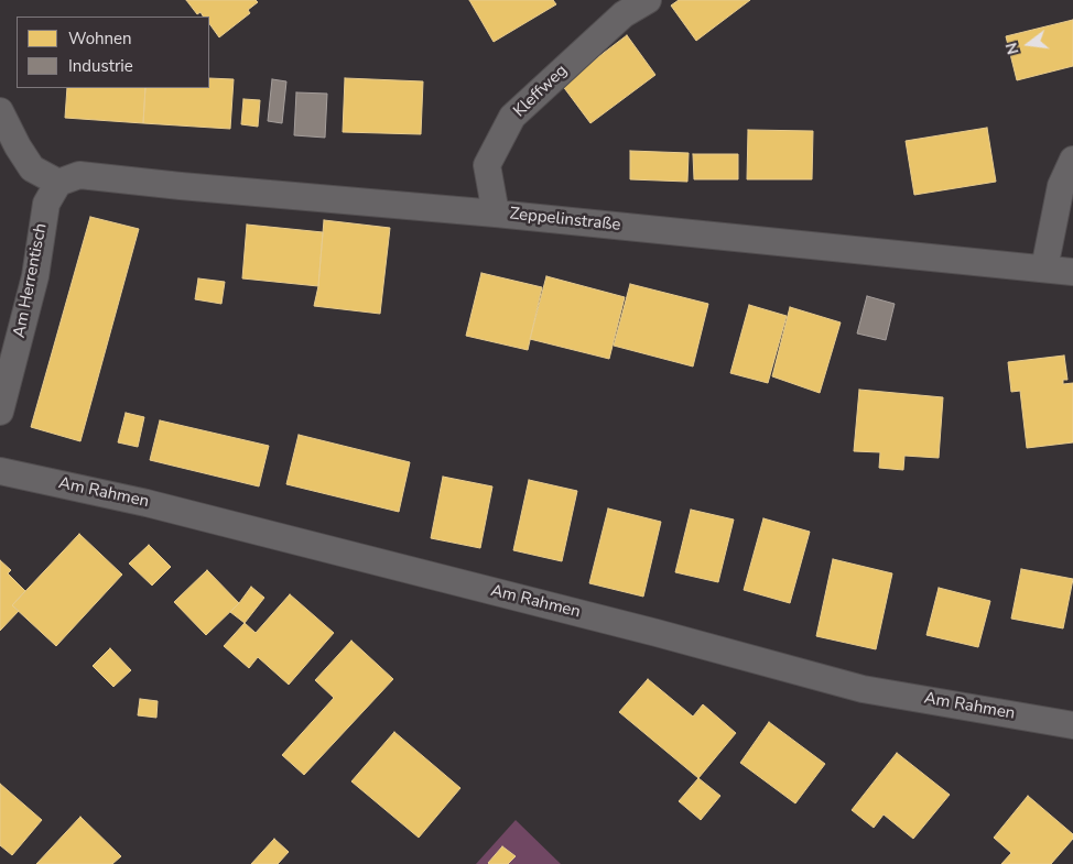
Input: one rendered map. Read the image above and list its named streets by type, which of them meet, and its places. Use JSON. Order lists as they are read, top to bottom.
{
  "streets": {
    "street": [
      "Kleffweg",
      "Zeppelinstraße",
      "Am Herrentisch",
      "Am Rahmen"
    ]
  },
  "crossings": [
    ["Kleffweg", "Zeppelinstraße"],
    ["Zeppelinstraße", "Am Herrentisch"]
  ],
  "legend": ["Wohnen", "Industrie"],
  "north": "left"
}
